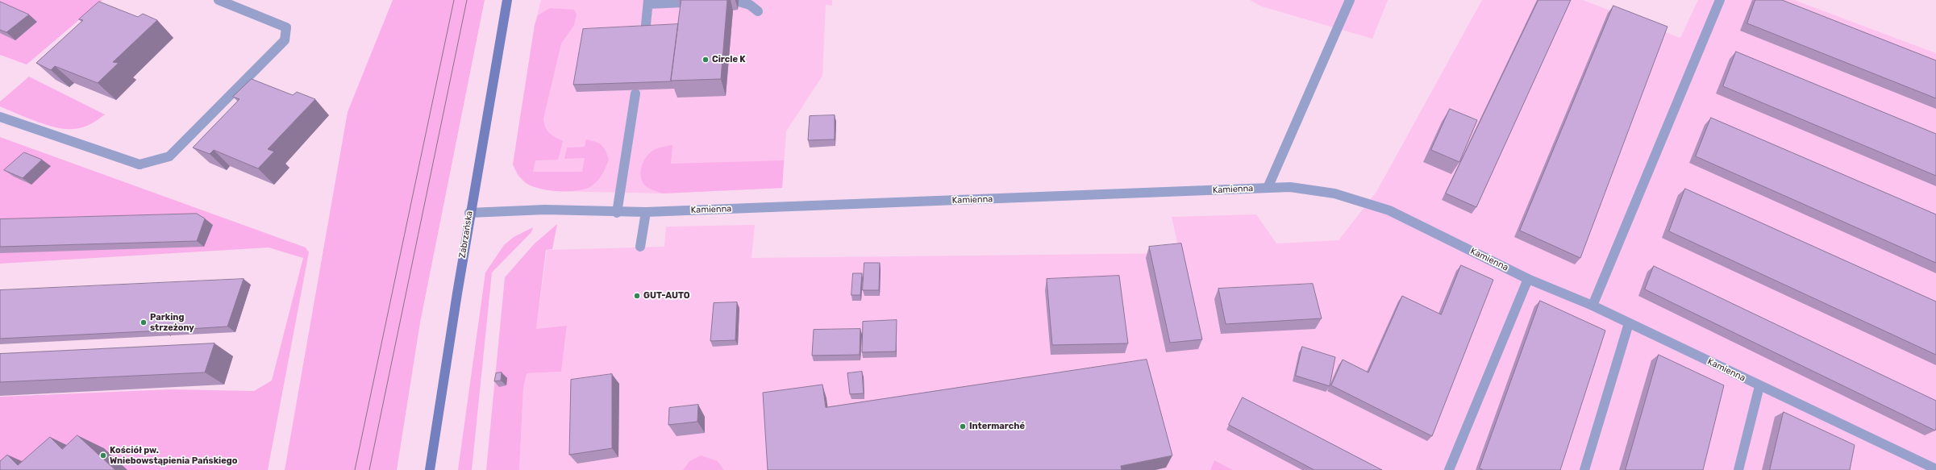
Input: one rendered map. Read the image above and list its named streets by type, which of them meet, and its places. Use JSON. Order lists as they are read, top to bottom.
{
  "streets": {
    "main road": ["Zabrzańska"],
    "street": ["Kamienna"]
  },
  "crossings": [
    ["Kamienna", "Zabrzańska"]
  ],
  "places": [
    "Circle K",
    "GUT-AUTO",
    "Parking strzeżony",
    "Intermarché",
    "Kościół pw. Wniebowstąpienia Pańskiego"
  ]
}
